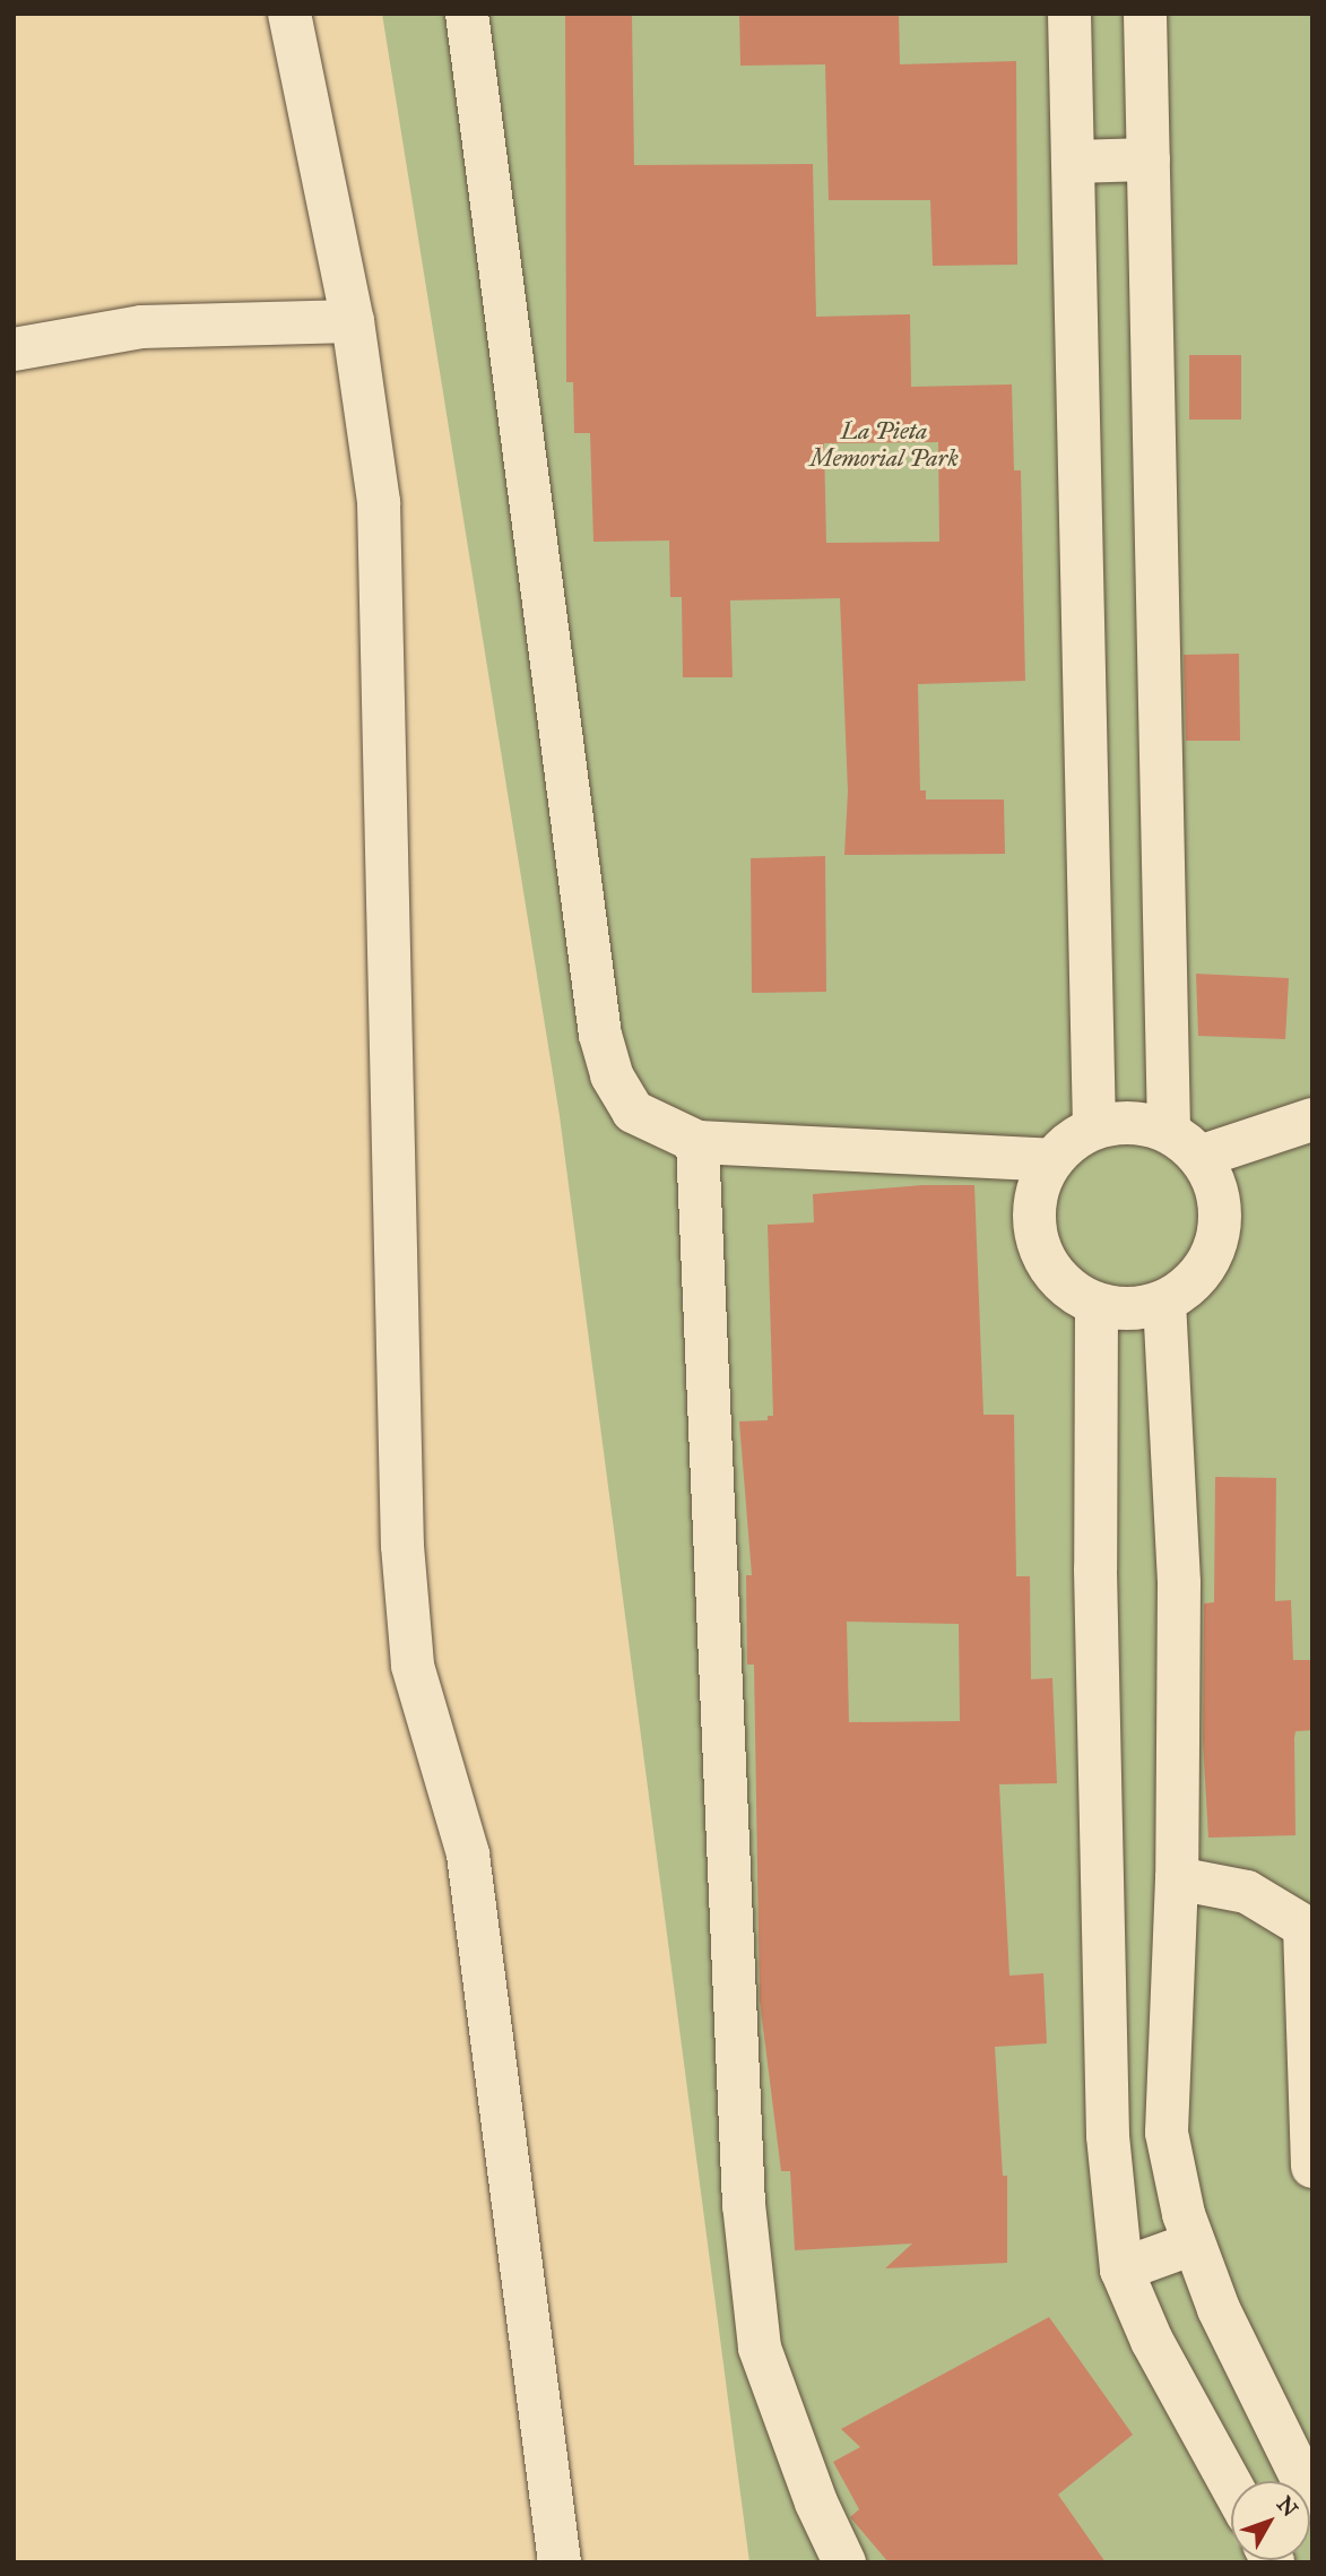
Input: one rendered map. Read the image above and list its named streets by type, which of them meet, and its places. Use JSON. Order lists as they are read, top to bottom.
{
  "parks": ["La Pieta Memorial Park"],
  "north": "top right"
}
